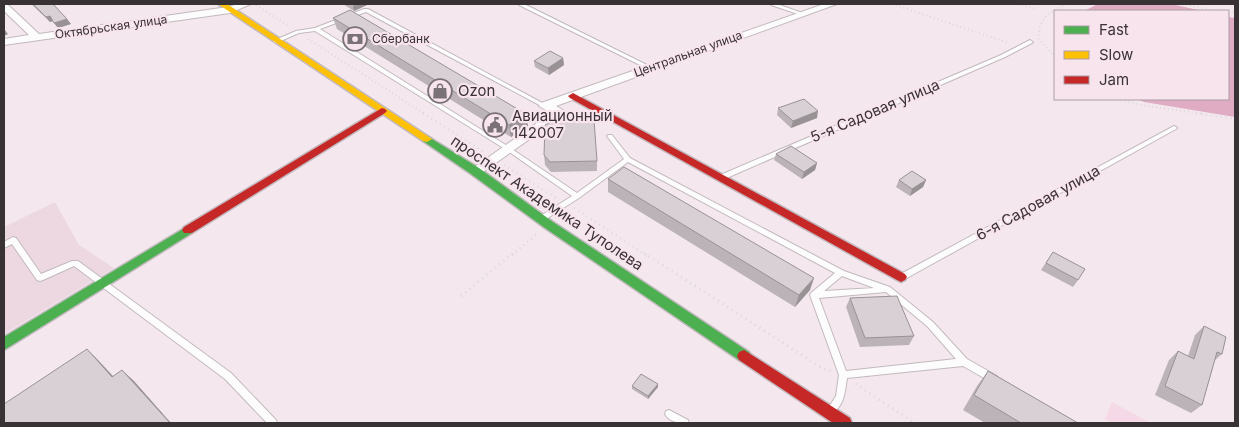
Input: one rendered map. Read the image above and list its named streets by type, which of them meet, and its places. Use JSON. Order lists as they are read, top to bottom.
{
  "streets": {
    "main road": ["проспект Академика Туполева"],
    "street": ["Октябрьская улица", "Центральная улица"],
    "lane": ["5-я Садовая улица", "6-я Садовая улица"]
  },
  "crossings": [
    ["Октябрьская улица", "проспект Академика Туполева"]
  ],
  "places": {
    "bank": ["Сбербанк"],
    "shop": ["Ozon"],
    "public building": ["Авиационный 142007"]
  },
  "legend": ["Fast", "Slow", "Jam"]
}
